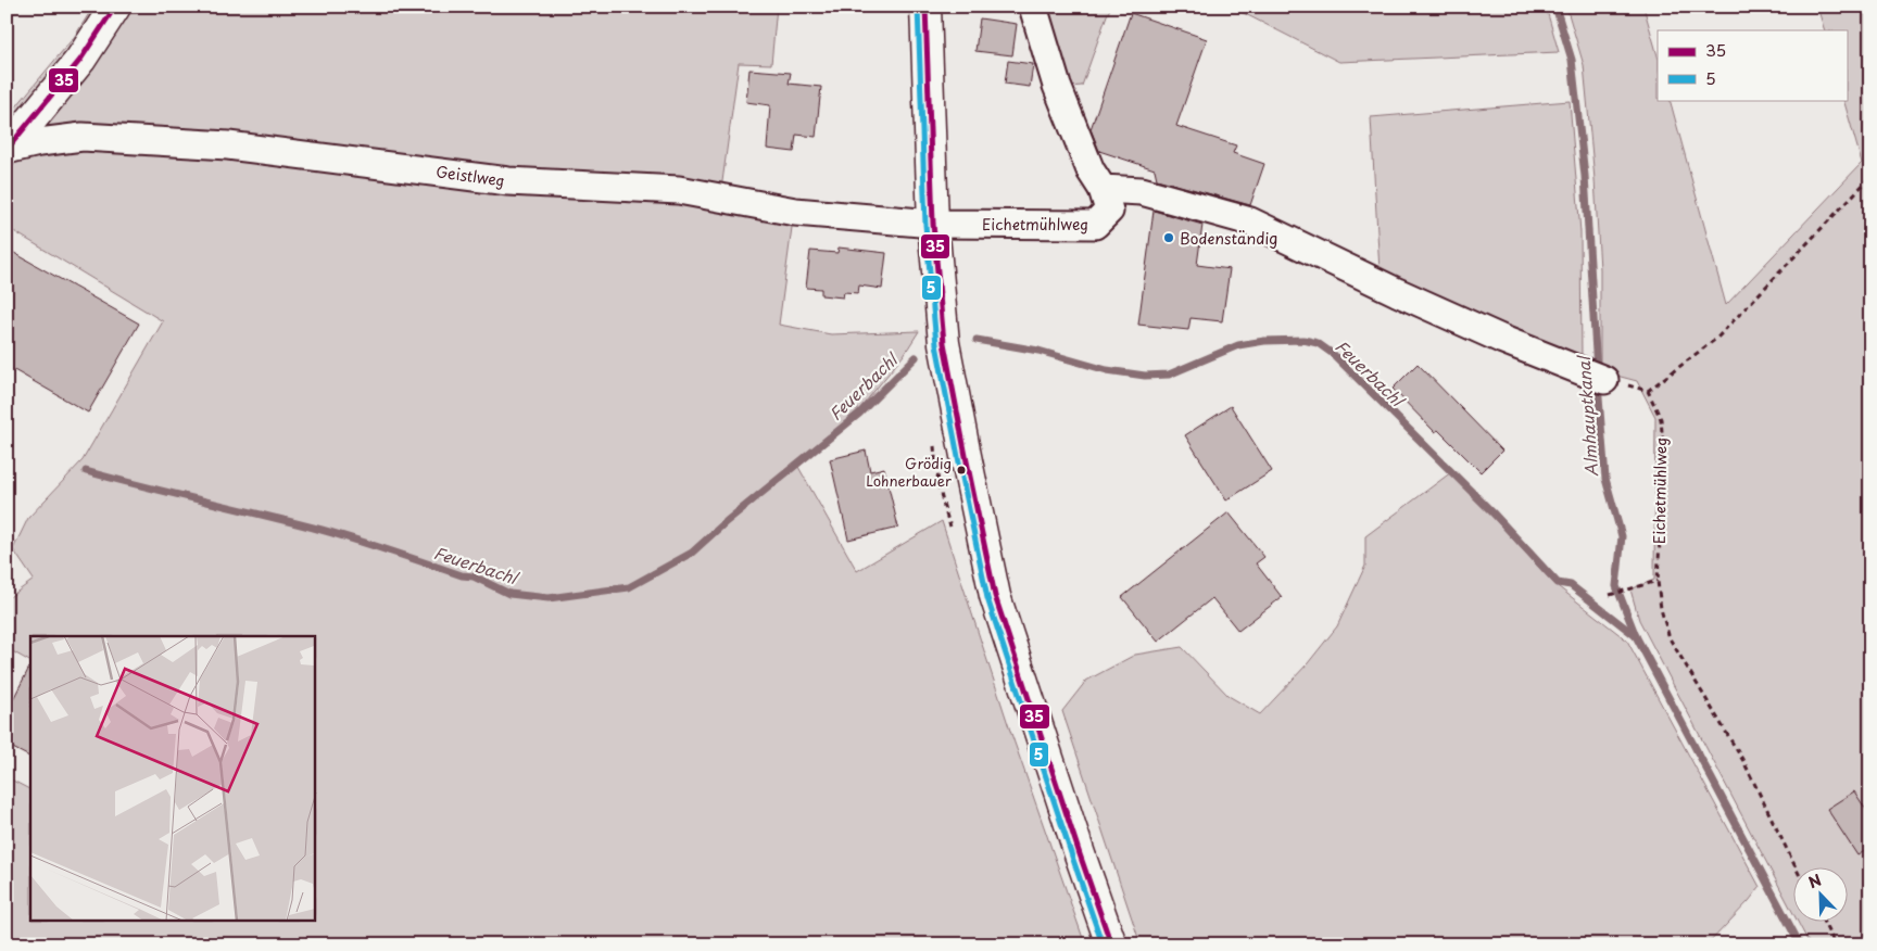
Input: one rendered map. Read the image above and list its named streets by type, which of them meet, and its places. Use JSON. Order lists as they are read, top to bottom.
{
  "streets": {
    "street": ["Geistlweg", "Eichetmühlweg"]
  },
  "crossings": [
    ["Geistlweg", "Eichetmühlweg"]
  ],
  "water": ["Feuerbachl", "Almhauptkanal"],
  "places": ["Bodenständig", "Grödig Lohnerbauer"],
  "lines": ["transit line 35", "transit line 5"],
  "legend": ["35", "5"],
  "north": "top left"
}
